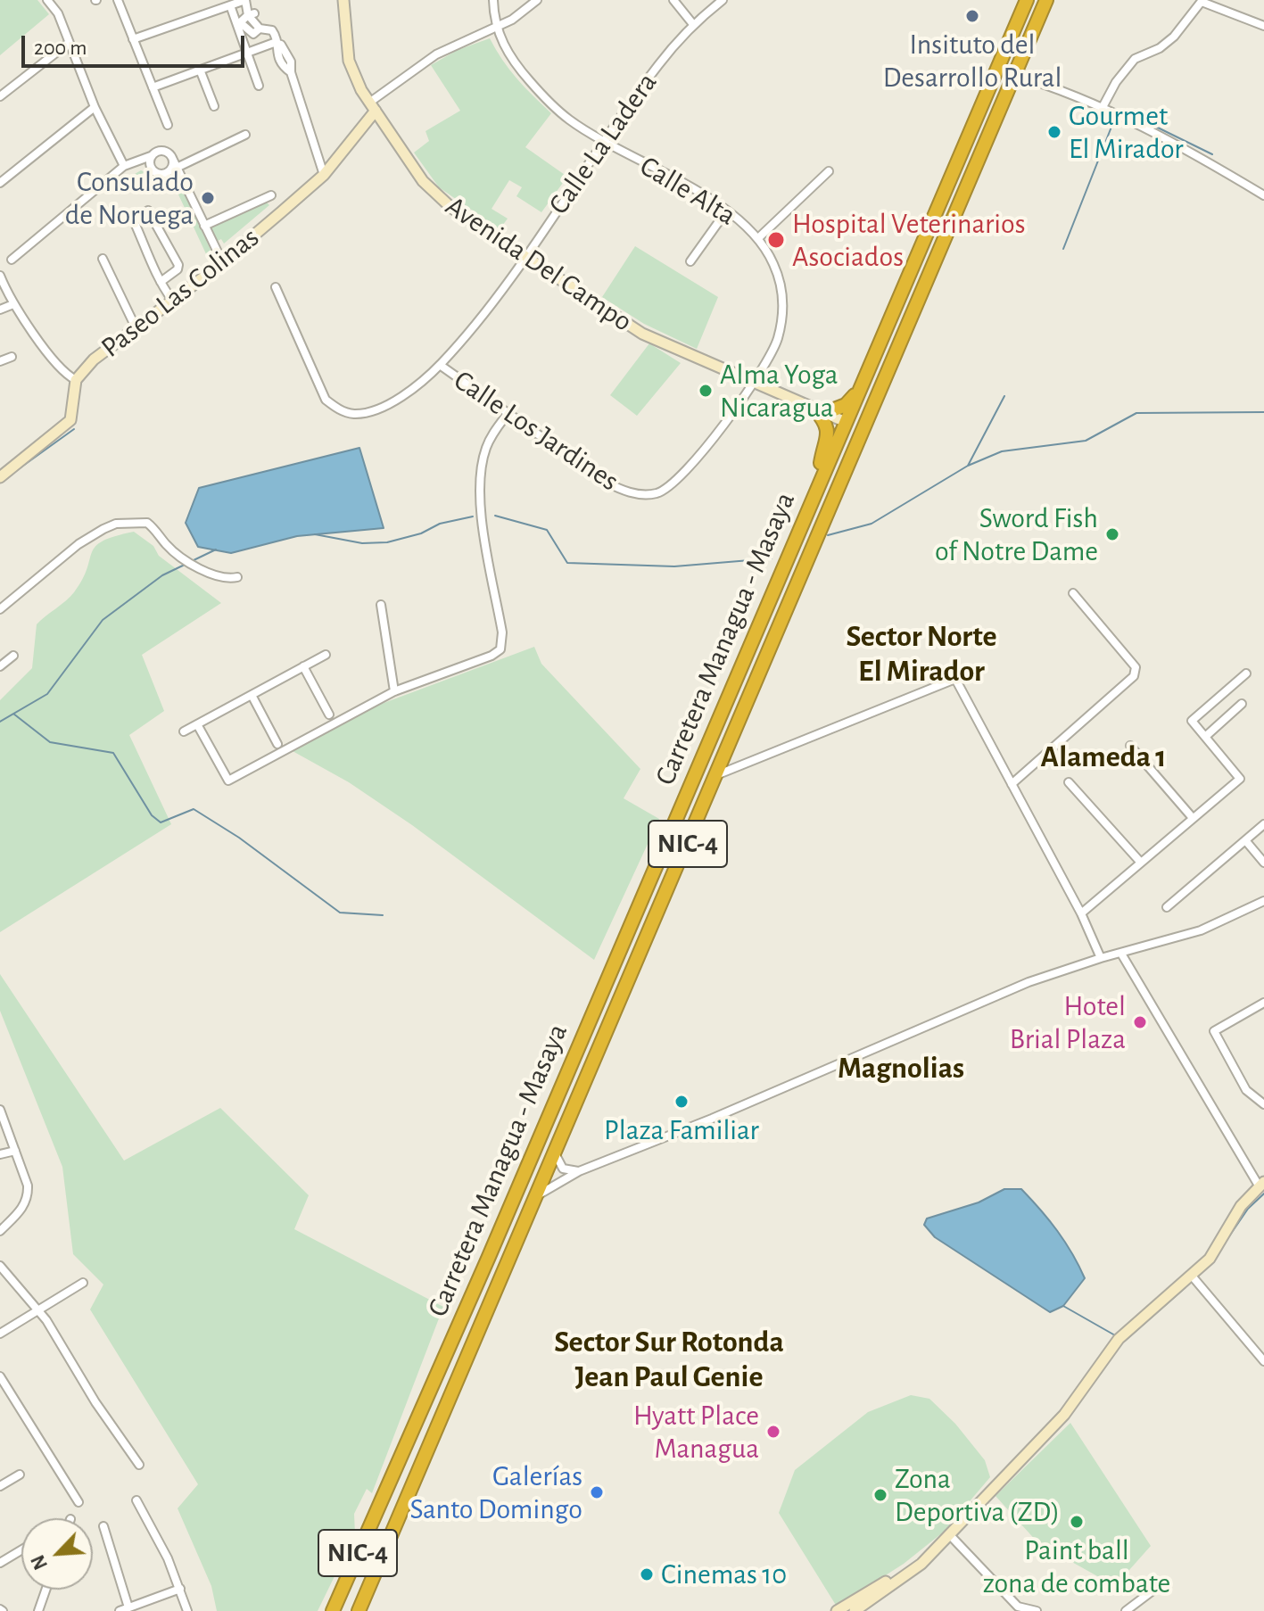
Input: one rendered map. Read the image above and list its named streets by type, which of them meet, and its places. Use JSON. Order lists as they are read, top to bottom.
{
  "streets": {
    "highway": ["Carretera Managua - Masaya", "NIC-4"],
    "street": [
      "Calle La Ladera",
      "Calle Alta",
      "Avenida Del Campo",
      "Paseo Las Colinas",
      "Calle Los Jardines"
    ]
  },
  "crossings": [
    ["Calle La Ladera", "Calle Alta"],
    ["Calle La Ladera", "Avenida Del Campo"],
    ["Calle La Ladera", "Calle Los Jardines"],
    ["Calle Alta", "Avenida Del Campo"],
    ["Calle Alta", "Paseo Las Colinas"],
    ["Calle Alta", "Calle Los Jardines"],
    ["Avenida Del Campo", "Paseo Las Colinas"],
    ["Avenida Del Campo", "Calle Los Jardines"],
    ["Avenida Del Campo", "Carretera Managua - Masaya"]
  ],
  "districts": [
    "Sector Norte El Mirador",
    "Alameda 1",
    "Magnolias",
    "Sector Sur Rotonda Jean Paul Genie"
  ],
  "places": [
    "Insituto del Desarrollo Rural",
    "Gourmet El Mirador",
    "Consulado de Noruega",
    "Hospital Veterinarios Asociados",
    "Alma Yoga Nicaragua",
    "Sword Fish of Notre Dame",
    "Hotel Brial Plaza",
    "Plaza Familiar",
    "Hyatt Place Managua",
    "Galerías Santo Domingo",
    "Zona Deportiva (ZD)",
    "Paint ball zona de combate",
    "Cinemas 10"
  ],
  "scale_bar": "200 m",
  "north": "bottom left"
}
